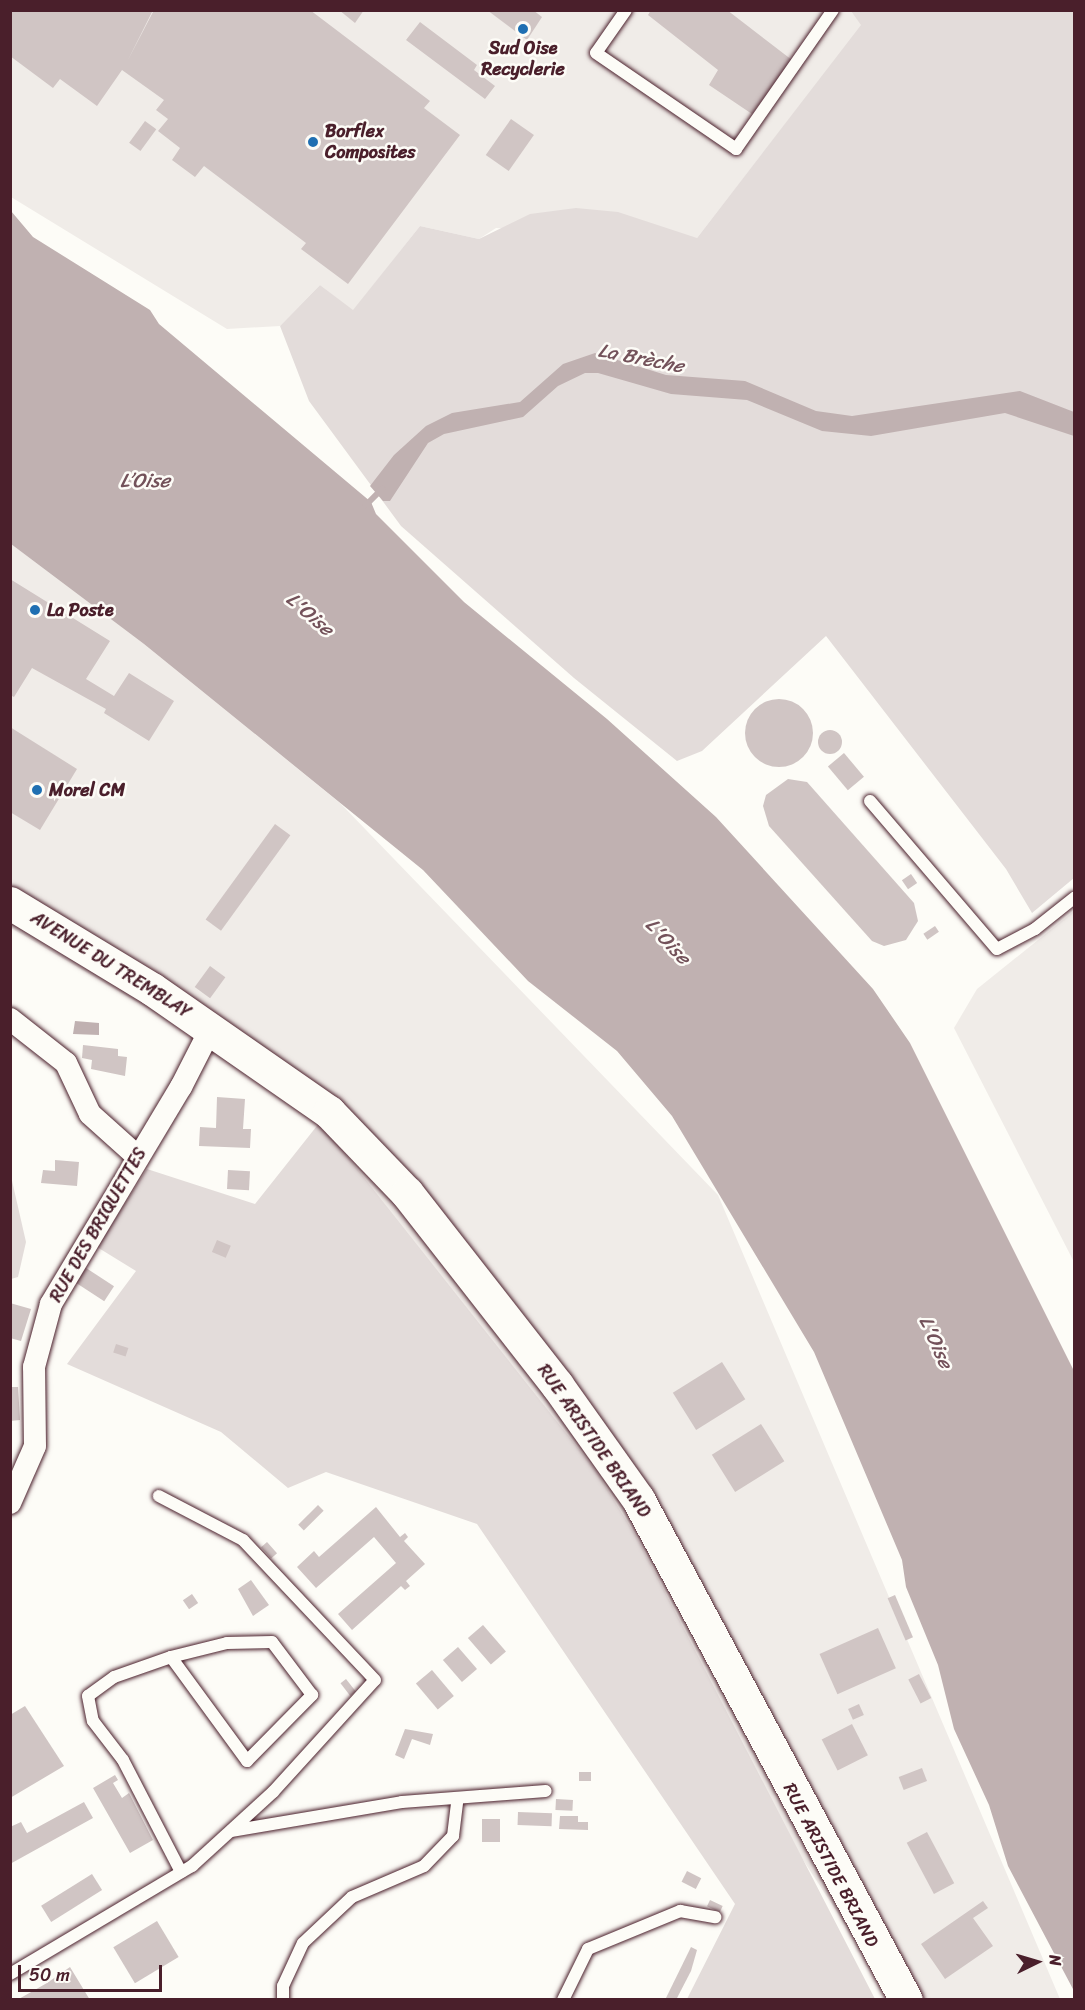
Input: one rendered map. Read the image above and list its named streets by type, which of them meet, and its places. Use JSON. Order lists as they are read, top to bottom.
{
  "streets": {
    "main road": ["AVENUE DU TREMBLAY", "RUE ARISTIDE BRIAND"],
    "street": ["RUE DES BRIQUETTES"]
  },
  "crossings": [
    ["AVENUE DU TREMBLAY", "RUE DES BRIQUETTES"],
    ["AVENUE DU TREMBLAY", "RUE ARISTIDE BRIAND"],
    ["RUE DES BRIQUETTES", "RUE ARISTIDE BRIAND"]
  ],
  "water": ["La Brèche", "L’Oise", "L'Oise"],
  "places": [
    "Sud Oise Recyclerie",
    "Borflex Composites",
    "La Poste",
    "Morel CM"
  ],
  "scale_bar": "50 m",
  "north": "right"
}
